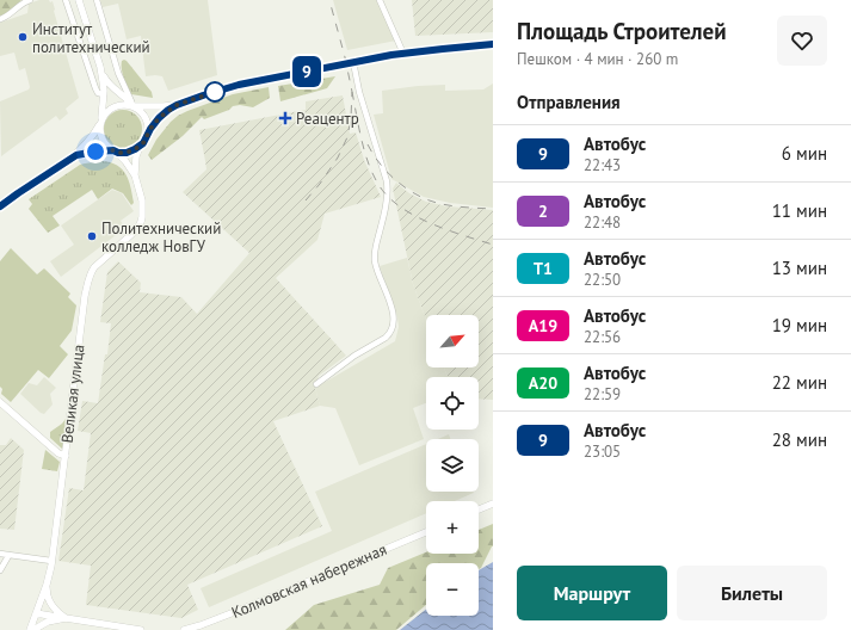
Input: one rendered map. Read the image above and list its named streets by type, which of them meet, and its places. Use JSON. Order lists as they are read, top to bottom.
{
  "streets": {
    "main road": ["Великая улица", "Колмовская набережная"]
  },
  "places": {
    "other": ["Институт политехнический", "Политехнический колледж НовГУ"],
    "health": ["Реацентр"]
  },
  "lines": ["bus line 9"],
  "north": "top right",
  "page": {
    "on_map": "9",
    "heading": [
      ["Площадь Строителей", "Пешком · 4 мин · 260 m"],
      "Отправления"
    ],
    "list": [
      {
        "mark": "9",
        "name": "Автобус",
        "note": "22:43",
        "value": "6 мин"
      },
      {
        "mark": "2",
        "name": "Автобус",
        "note": "22:48",
        "value": "11 мин"
      },
      {
        "mark": "Т1",
        "name": "Автобус",
        "note": "22:50",
        "value": "13 мин"
      },
      {
        "mark": "A19",
        "name": "Автобус",
        "note": "22:56",
        "value": "19 мин"
      },
      {
        "mark": "А20",
        "name": "Автобус",
        "note": "22:59",
        "value": "22 мин"
      },
      {
        "mark": "9",
        "name": "Автобус",
        "note": "23:05",
        "value": "28 мин"
      }
    ],
    "map_buttons": ["+", "−"],
    "buttons": ["Маршрут", "Билеты"]
  }
}
